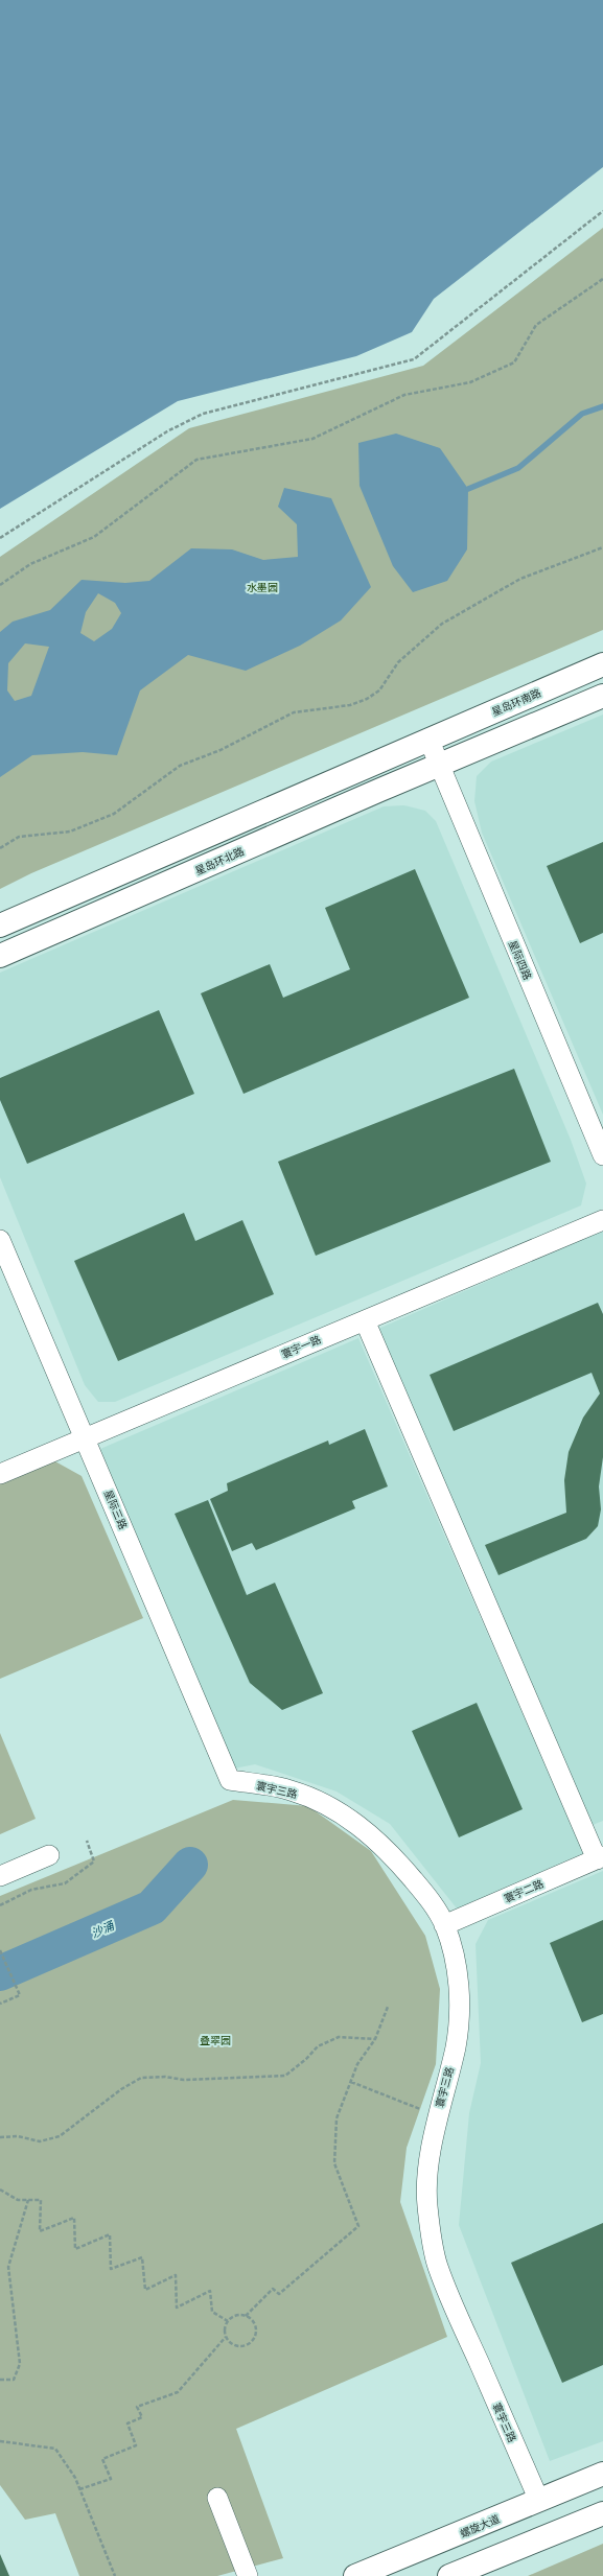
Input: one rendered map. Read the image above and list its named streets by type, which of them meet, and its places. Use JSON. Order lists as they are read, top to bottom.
{
  "streets": {
    "main road": ["星岛环南路", "星岛环北路", "螺旋大道"],
    "street": [
      "星际四路",
      "寰宇一路",
      "星际三路",
      "寰宇三路",
      "寰宇二路"
    ]
  },
  "crossings": [
    ["星岛环南路", "星际四路"],
    ["星岛环北路", "星际四路"],
    ["寰宇一路", "星际三路"],
    ["星际三路", "寰宇三路"],
    ["寰宇三路", "寰宇二路"],
    ["寰宇三路", "螺旋大道"]
  ],
  "water": ["沙涌"],
  "parks": ["水墨园", "叠翠园"]
}
